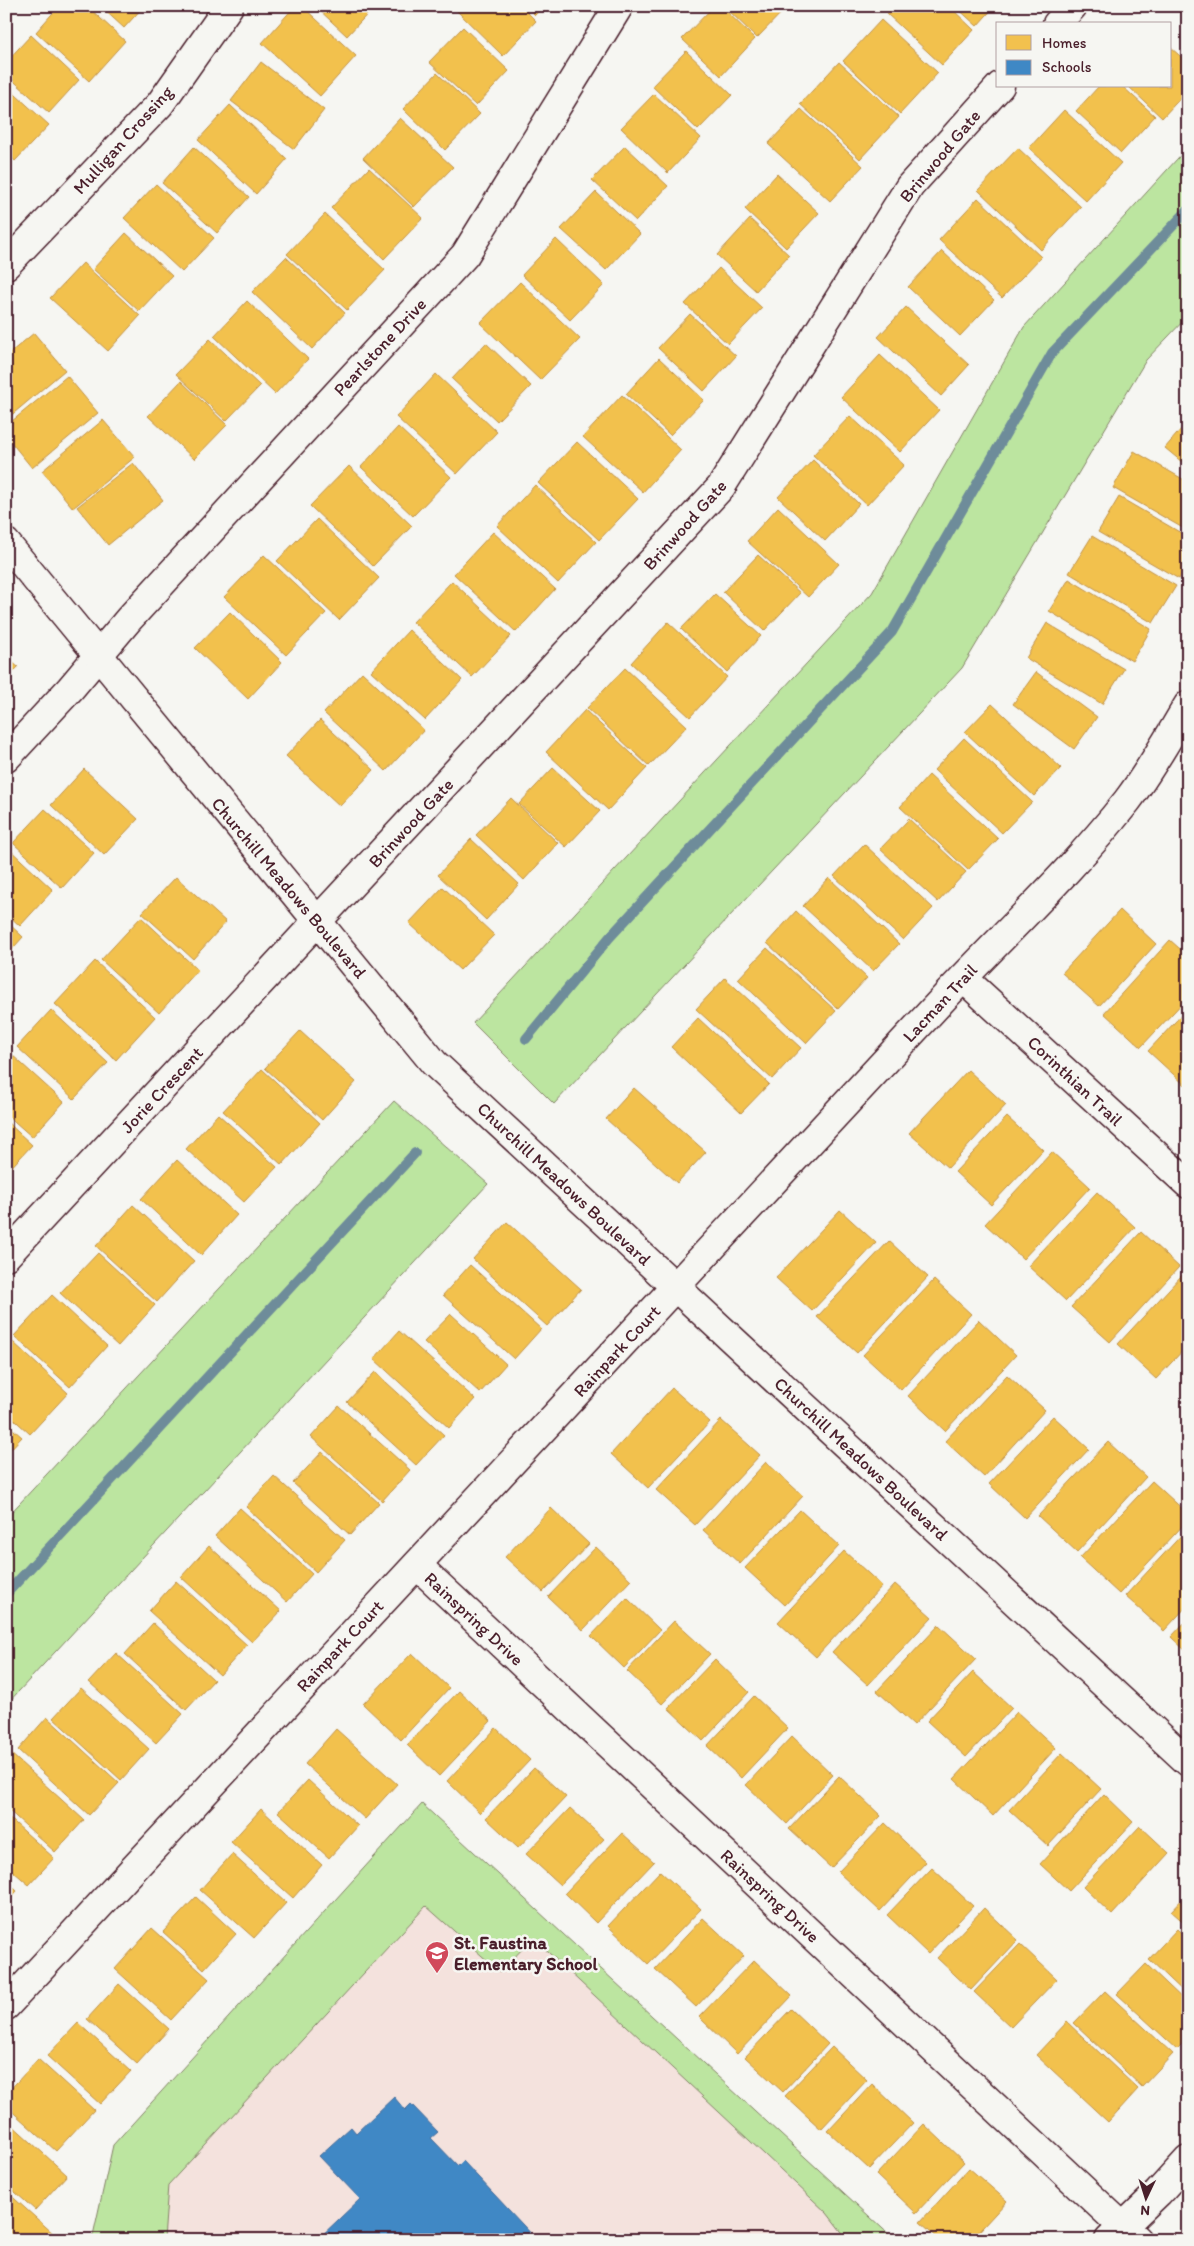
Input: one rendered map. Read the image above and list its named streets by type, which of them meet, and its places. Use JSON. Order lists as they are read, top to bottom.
{
  "streets": {
    "street": [
      "Mulligan Crossing",
      "Brinwood Gate",
      "Pearlstone Drive",
      "Churchill Meadows Boulevard",
      "Lacman Trail",
      "Corinthian Trail",
      "Jorie Crescent",
      "Rainpark Court",
      "Rainspring Drive"
    ]
  },
  "crossings": [
    ["Brinwood Gate", "Churchill Meadows Boulevard"],
    ["Brinwood Gate", "Jorie Crescent"],
    ["Pearlstone Drive", "Churchill Meadows Boulevard"],
    ["Churchill Meadows Boulevard", "Lacman Trail"],
    ["Churchill Meadows Boulevard", "Jorie Crescent"],
    ["Churchill Meadows Boulevard", "Rainpark Court"],
    ["Lacman Trail", "Corinthian Trail"],
    ["Lacman Trail", "Rainpark Court"],
    ["Rainpark Court", "Rainspring Drive"]
  ],
  "places": {
    "school or university": ["St. Faustina Elementary School"]
  },
  "legend": ["Homes", "Schools"],
  "north": "bottom"
}
